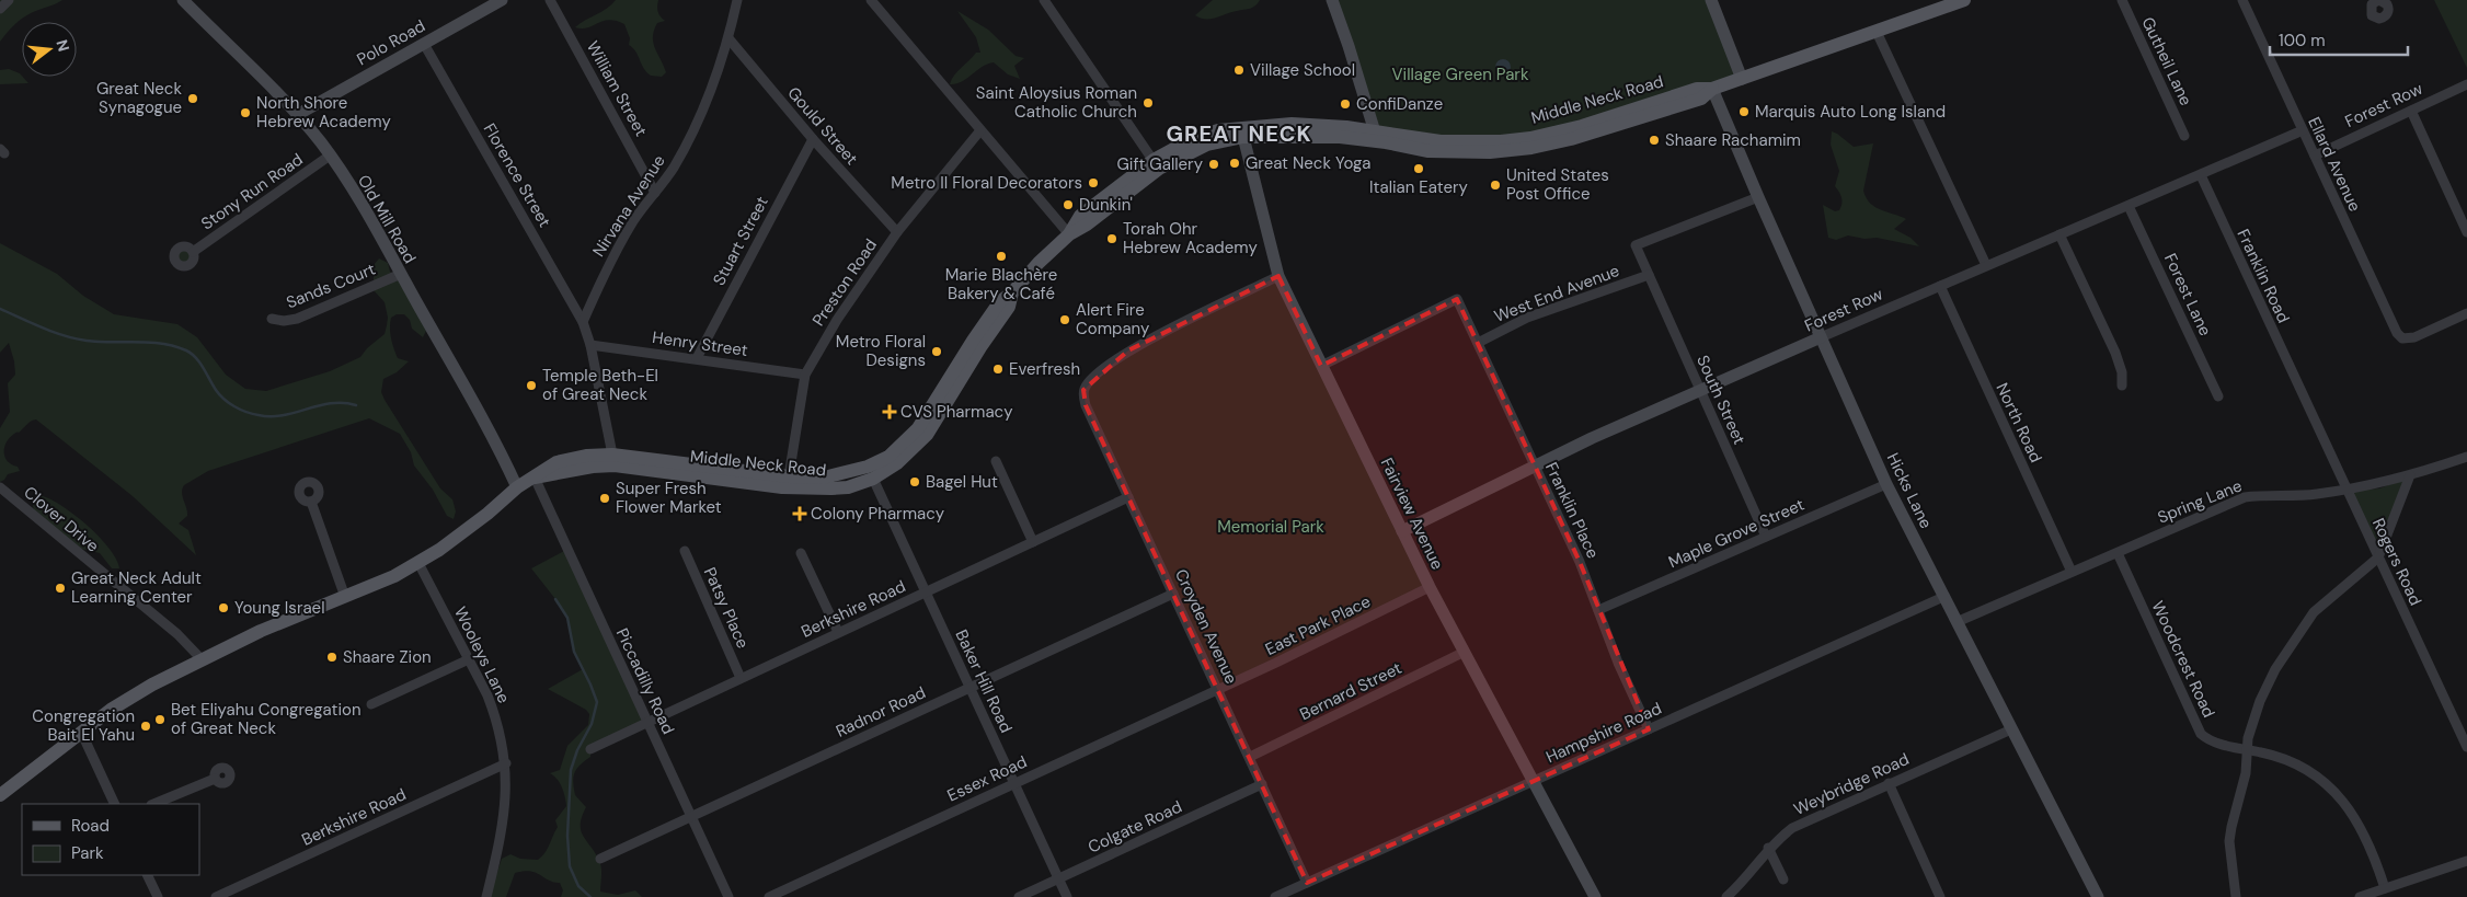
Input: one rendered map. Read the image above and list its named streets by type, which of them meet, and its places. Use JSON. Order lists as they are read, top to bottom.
{
  "streets": {
    "main road": ["Middle Neck Road"],
    "street": [
      "Polo Road",
      "Gutheil Lane",
      "William Street",
      "Forest Row",
      "Gould Street",
      "Ellard Avenue",
      "Florence Street",
      "Stony Run Road",
      "Nirvana Avenue",
      "Old Mill Road",
      "Stuart Street",
      "Franklin Road",
      "Preston Road",
      "Sands Court",
      "West End Avenue",
      "Forest Lane",
      "Henry Street",
      "South Street",
      "North Road",
      "Hicks Lane",
      "Spring Lane",
      "Franklin Place",
      "Fairview Avenue",
      "Clover Drive",
      "Maple Grove Street",
      "Rogers Road",
      "Patsy Place",
      "Berkshire Road",
      "East Park Place",
      "Croyden Avenue",
      "Wooleys Lane",
      "Woodcrest Road",
      "Piccadilly Road",
      "Baker Hill Road",
      "Bernard Street",
      "Radnor Road",
      "Hampshire Road",
      "Essex Road",
      "Weybridge Road",
      "Colgate Road"
    ]
  },
  "crossings": [
    ["Polo Road", "Florence Street"],
    ["Polo Road", "Old Mill Road"],
    ["William Street", "Nirvana Avenue"],
    ["Middle Neck Road", "Old Mill Road"],
    ["Middle Neck Road", "Preston Road"],
    ["Middle Neck Road", "Hicks Lane"],
    ["Middle Neck Road", "Fairview Avenue"],
    ["Middle Neck Road", "Clover Drive"],
    ["Middle Neck Road", "Wooleys Lane"],
    ["Middle Neck Road", "Piccadilly Road"],
    ["Middle Neck Road", "Baker Hill Road"],
    ["Forest Row", "Ellard Avenue"],
    ["Forest Row", "Franklin Road"],
    ["Forest Row", "Forest Lane"],
    ["Forest Row", "South Street"],
    ["Forest Row", "North Road"],
    ["Forest Row", "Hicks Lane"],
    ["Forest Row", "Franklin Place"],
    ["Forest Row", "Fairview Avenue"],
    ["Gould Street", "Nirvana Avenue"],
    ["Gould Street", "Stuart Street"],
    ["Gould Street", "Preston Road"],
    ["Florence Street", "Nirvana Avenue"],
    ["Stony Run Road", "Old Mill Road"],
    ["Old Mill Road", "Sands Court"],
    ["Stuart Street", "Henry Street"],
    ["Franklin Road", "Rogers Road"],
    ["Preston Road", "Henry Street"],
    ["West End Avenue", "South Street"],
    ["West End Avenue", "Franklin Place"],
    ["South Street", "Hicks Lane"],
    ["South Street", "Maple Grove Street"],
    ["North Road", "Spring Lane"],
    ["Hicks Lane", "Spring Lane"],
    ["Hicks Lane", "Maple Grove Street"],
    ["Hicks Lane", "Hampshire Road"],
    ["Hicks Lane", "Weybridge Road"],
    ["Spring Lane", "Rogers Road"],
    ["Spring Lane", "Woodcrest Road"],
    ["Franklin Place", "Fairview Avenue"],
    ["Franklin Place", "Maple Grove Street"],
    ["Franklin Place", "Hampshire Road"],
    ["Fairview Avenue", "East Park Place"],
    ["Fairview Avenue", "Croyden Avenue"],
    ["Fairview Avenue", "Bernard Street"],
    ["Fairview Avenue", "Hampshire Road"],
    ["Patsy Place", "Berkshire Road"],
    ["Berkshire Road", "Croyden Avenue"],
    ["Berkshire Road", "Wooleys Lane"],
    ["Berkshire Road", "Piccadilly Road"],
    ["Berkshire Road", "Baker Hill Road"],
    ["East Park Place", "Croyden Avenue"],
    ["East Park Place", "Essex Road"],
    ["Croyden Avenue", "Bernard Street"],
    ["Croyden Avenue", "Radnor Road"],
    ["Croyden Avenue", "Hampshire Road"],
    ["Croyden Avenue", "Essex Road"],
    ["Croyden Avenue", "Colgate Road"],
    ["Piccadilly Road", "Radnor Road"],
    ["Baker Hill Road", "Radnor Road"],
    ["Baker Hill Road", "Essex Road"],
    ["Baker Hill Road", "Colgate Road"]
  ],
  "districts": ["GREAT NECK"],
  "parks": ["Village Green Park", "Memorial Park"],
  "places": {
    "other": [
      "Village School",
      "Great Neck Synagogue",
      "Saint Aloysius Roman Catholic Church",
      "ConfiDanze",
      "Marquis Auto Long Island",
      "North Shore Hebrew Academy",
      "Shaare Rachamim",
      "Great Neck Yoga",
      "Gift Gallery",
      "Italian Eatery",
      "Metro II Floral Decorators",
      "United States Post Office",
      "Dunkin'",
      "Torah Ohr Hebrew Academy",
      "Marie Blachère Bakery & Café",
      "Alert Fire Company",
      "Metro Floral Designs",
      "Everfresh",
      "Temple Beth-El of Great Neck",
      "Bagel Hut",
      "Super Fresh Flower Market",
      "Great Neck Adult Learning Center",
      "Young Israel",
      "Shaare Zion",
      "Bet Eliyahu Congregation of Great Neck",
      "Congregation Bait El Yahu"
    ],
    "health": ["CVS Pharmacy", "Colony Pharmacy"]
  },
  "legend": ["Road", "Park"],
  "scale_bar": "100 m",
  "north": "right"
}
